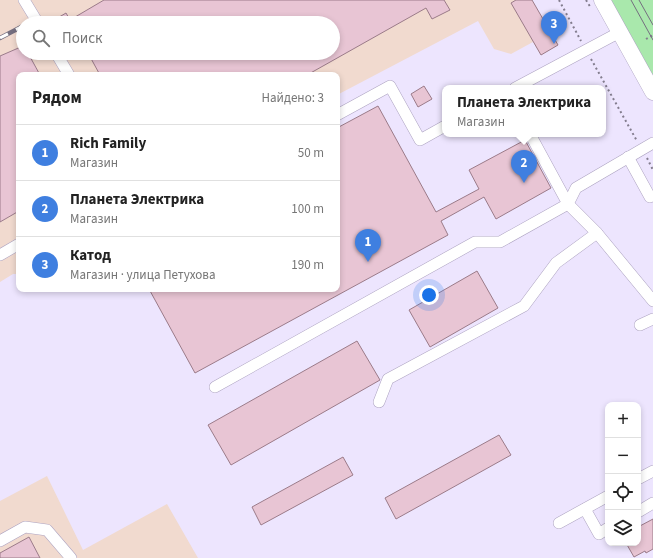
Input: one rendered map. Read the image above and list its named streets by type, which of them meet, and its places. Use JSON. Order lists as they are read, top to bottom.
{
  "page": {
    "pins": ["3", "2", "1"],
    "search": "Поиск",
    "heading": ["Рядом", "Найдено: 3"],
    "popup": ["Планета Электрика", "Магазин"],
    "list": [
      {
        "mark": "1",
        "name": "Rich Family",
        "note": "Магазин",
        "value": "50 m"
      },
      {
        "mark": "2",
        "name": "Планета Электрика",
        "note": "Магазин",
        "value": "100 m"
      },
      {
        "mark": "3",
        "name": "Катод",
        "note": "Магазин · улица Петухова",
        "value": "190 m"
      }
    ],
    "map_buttons": ["+", "−"]
  }
}
